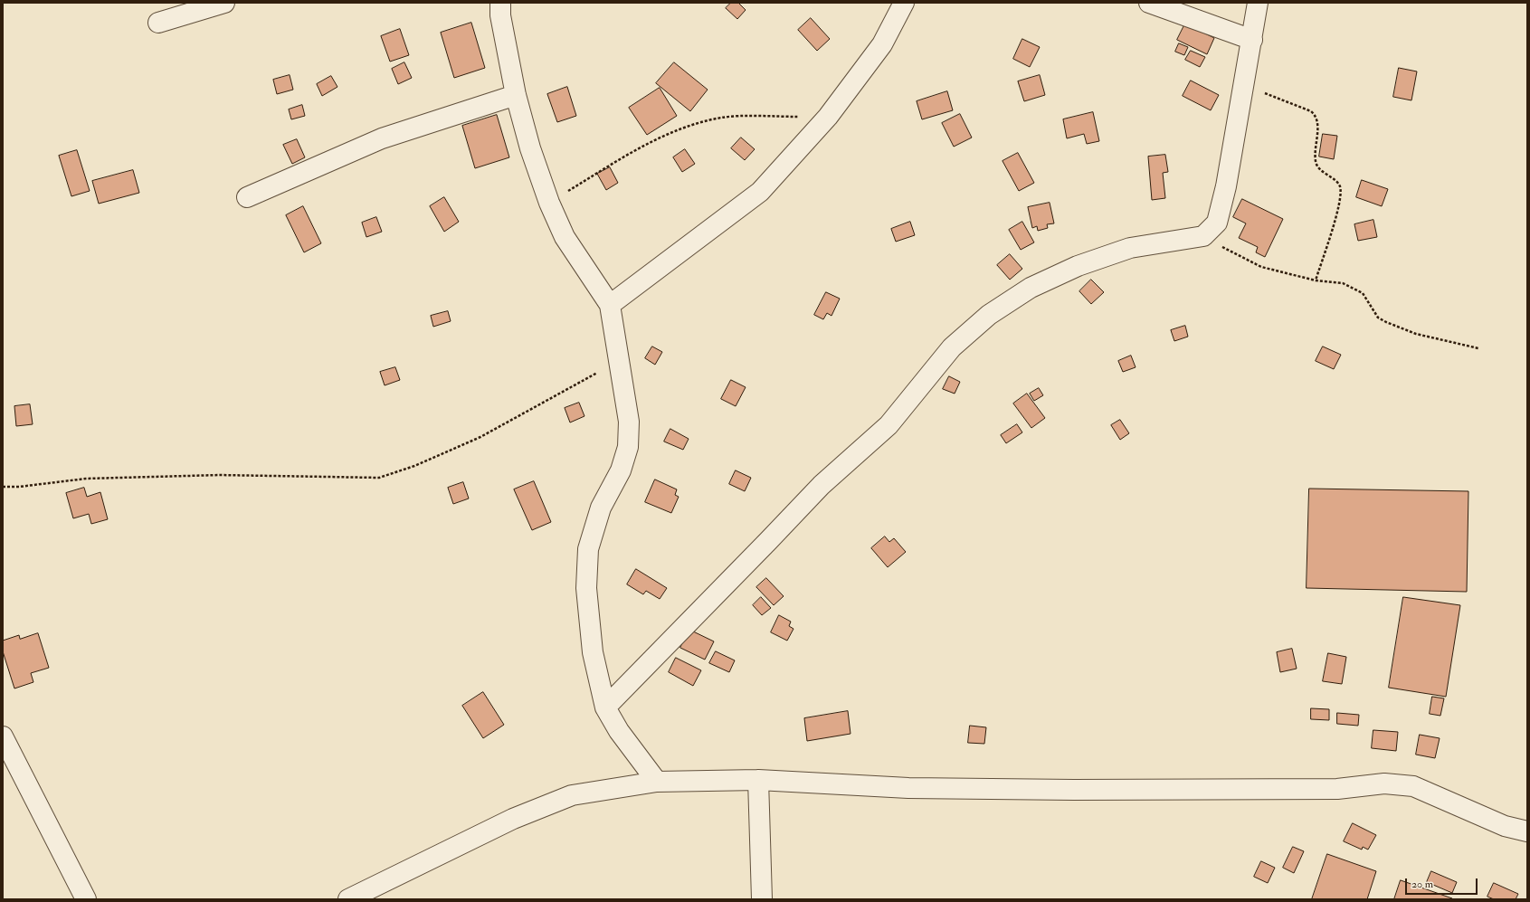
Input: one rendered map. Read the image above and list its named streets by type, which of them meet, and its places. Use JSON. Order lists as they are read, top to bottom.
{
  "scale_bar": "20 m"
}
